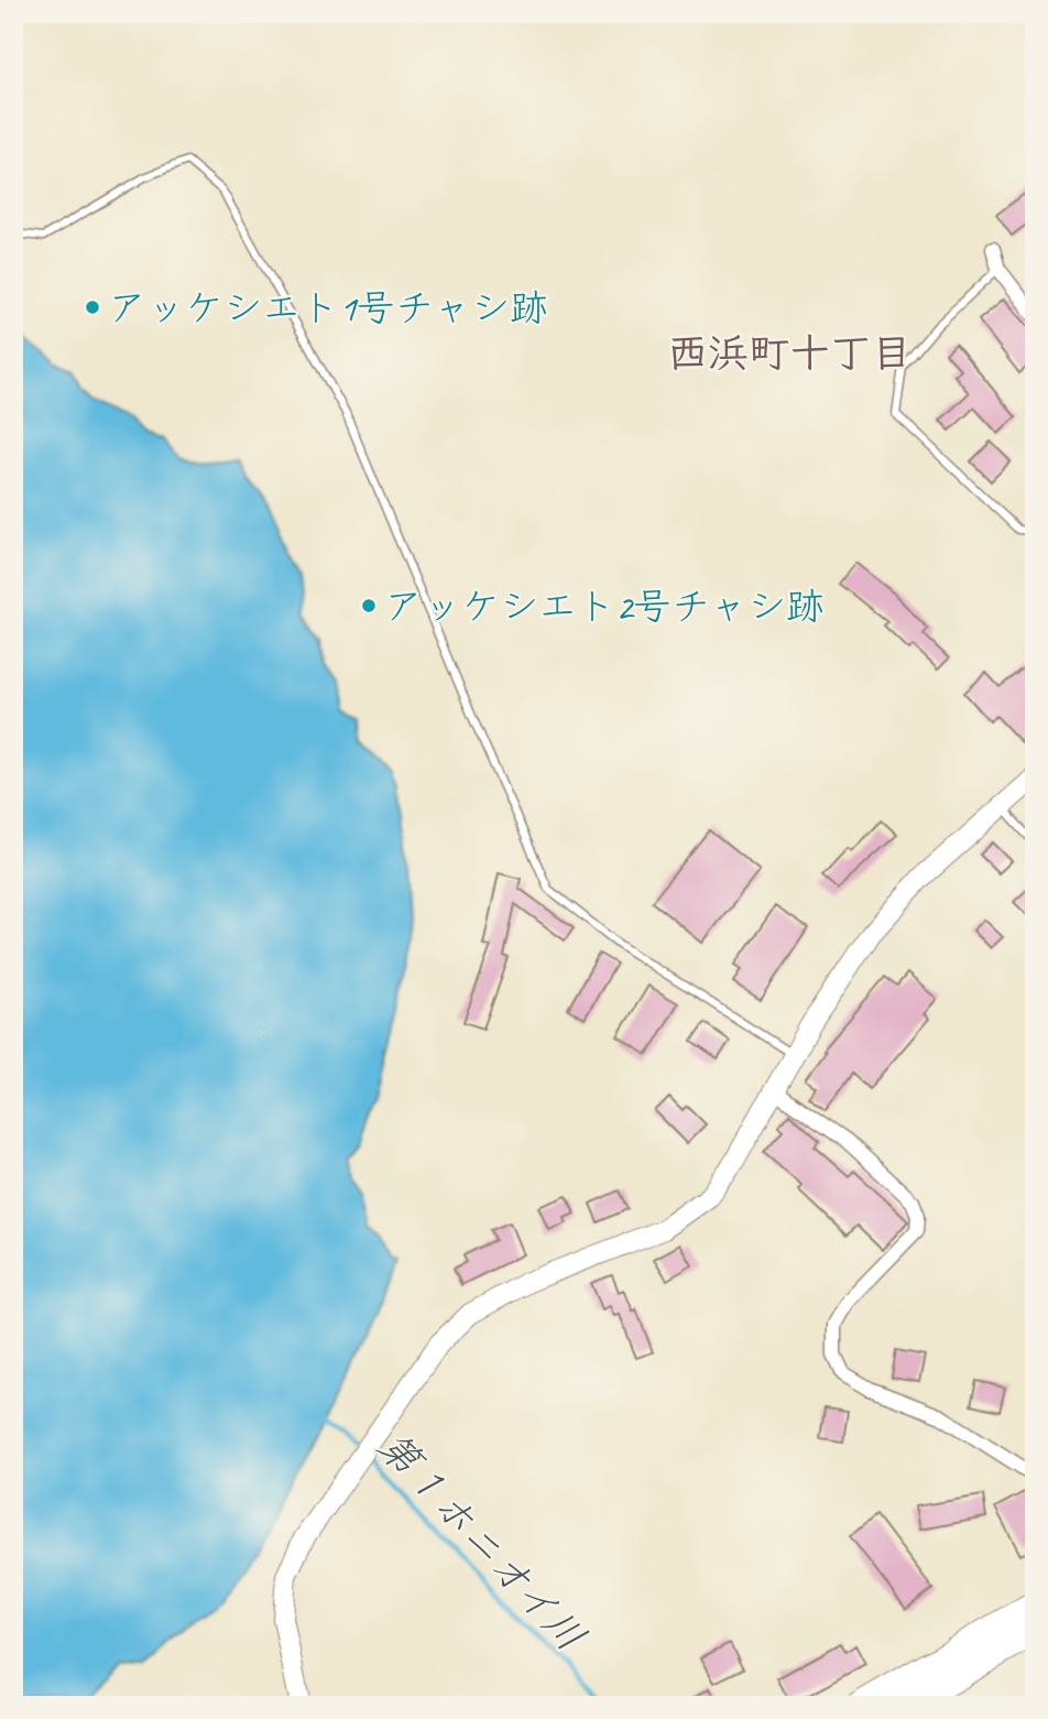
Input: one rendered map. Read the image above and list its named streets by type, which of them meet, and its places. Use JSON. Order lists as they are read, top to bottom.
{
  "districts": ["西浜町十丁目"],
  "water": ["第１ホニオイ川"],
  "places": ["アッケシエト1号チャシ跡", "アッケシエト2号チャシ跡"]
}
